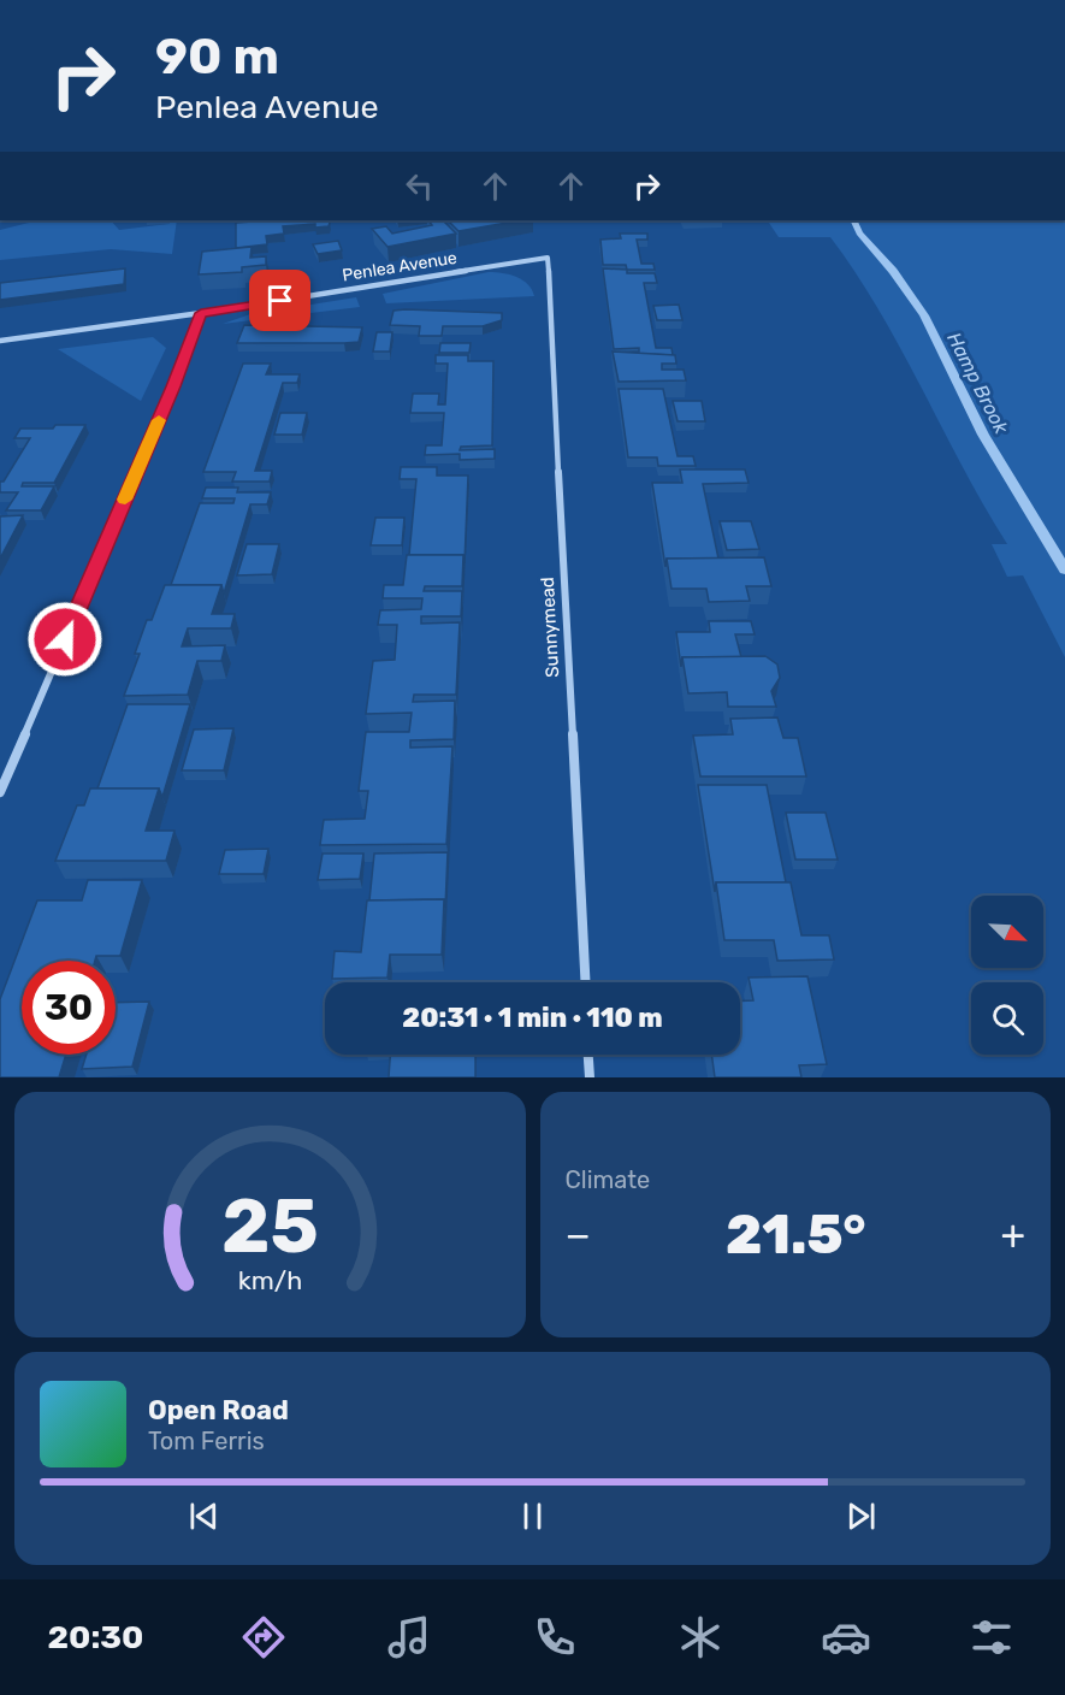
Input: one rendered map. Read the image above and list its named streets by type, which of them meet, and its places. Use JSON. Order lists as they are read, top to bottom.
{
  "streets": {
    "street": ["Penlea Avenue", "Sunnymead"]
  },
  "crossings": [
    ["Penlea Avenue", "Sunnymead"]
  ],
  "water": ["Hamp Brook"],
  "north": "bottom right",
  "page": {
    "turn": ["90 m", "Penlea Avenue"],
    "limit": "30",
    "trip": "20:31 · 1 min · 110 m",
    "tile": "Climate",
    "heat": ["−", "21.5°", "+"],
    "song": ["Open Road", "Tom Ferris"],
    "tabs": "20:30",
    "gauge": ["25", "km/h"]
  }
}
